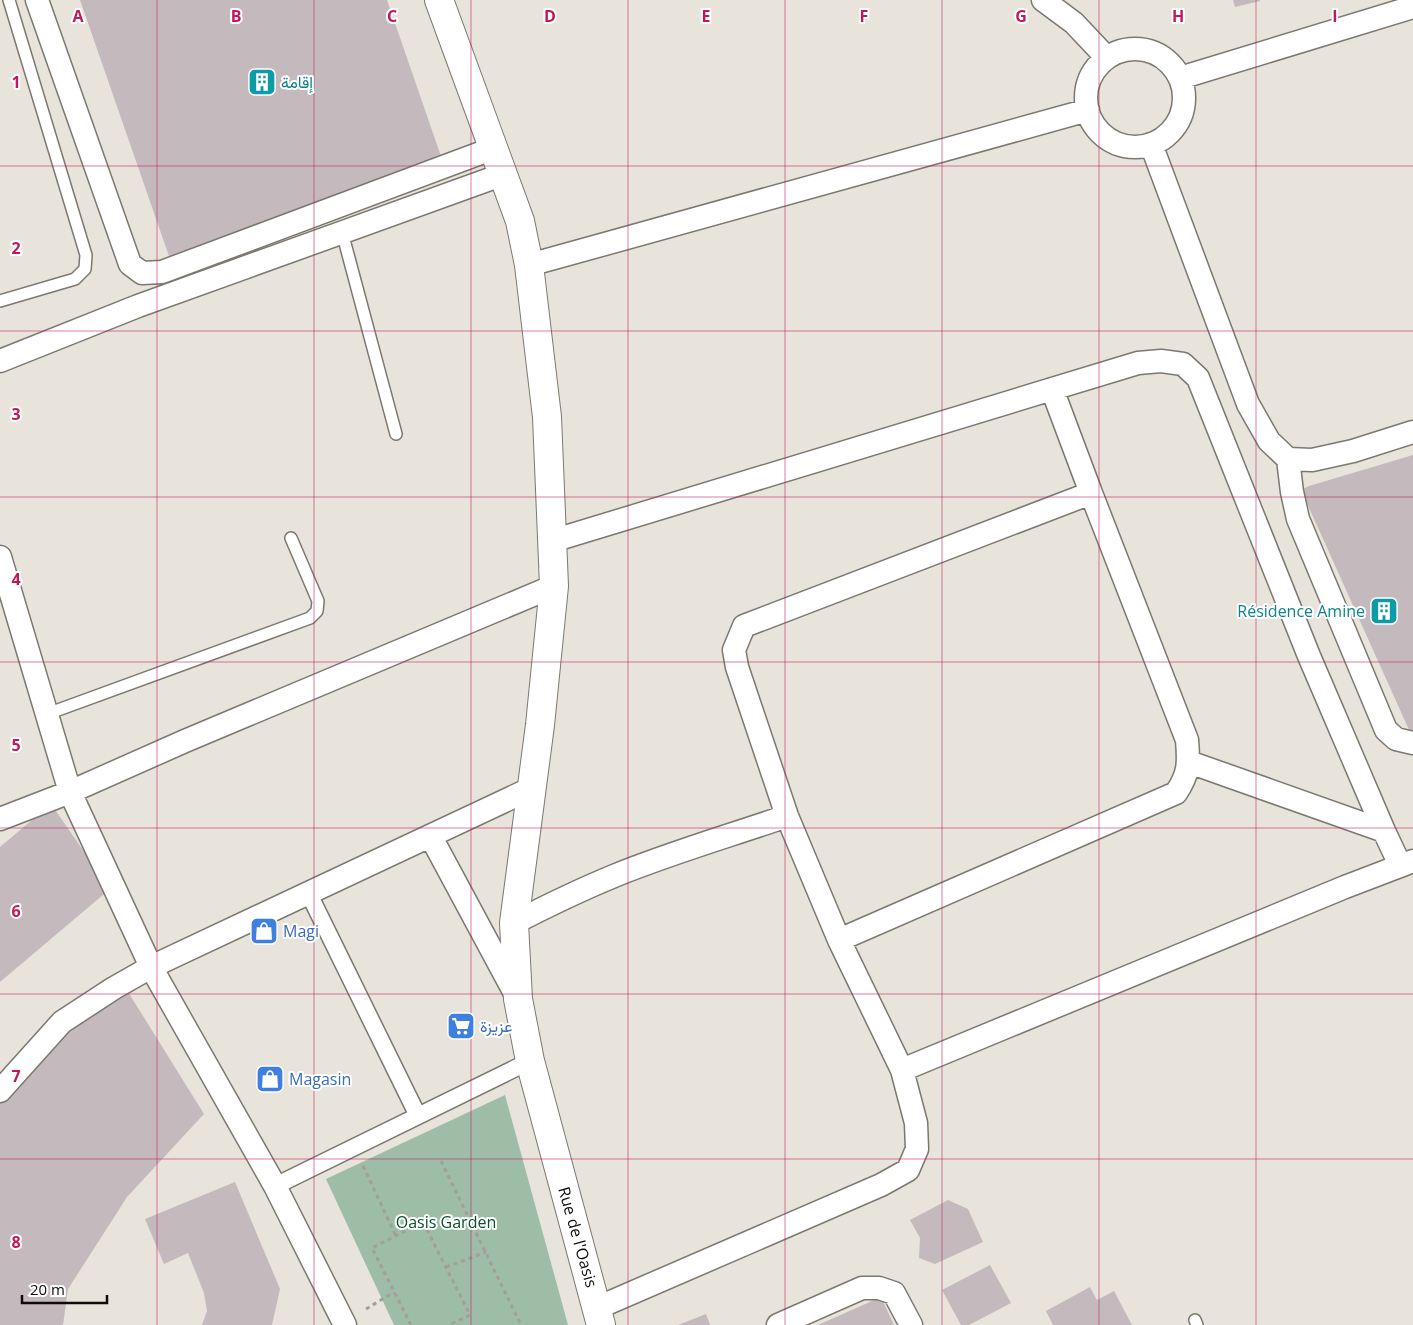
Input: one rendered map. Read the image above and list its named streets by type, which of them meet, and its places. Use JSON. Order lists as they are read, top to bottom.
{
  "streets": {
    "street": ["Rue de l'Oasis"]
  },
  "parks": ["Oasis Garden"],
  "places": {
    "building": ["إقامة", "Résidence Amine"],
    "shop": ["Magi", "Magasin"],
    "supermarket": ["عزيزة"]
  },
  "scale_bar": "20 m",
  "grid": {
    "columns": [
      "A",
      "B",
      "C",
      "D",
      "E",
      "F",
      "G",
      "H",
      "I"
    ],
    "rows": [
      "1",
      "2",
      "3",
      "4",
      "5",
      "6",
      "7",
      "8"
    ]
  }
}
